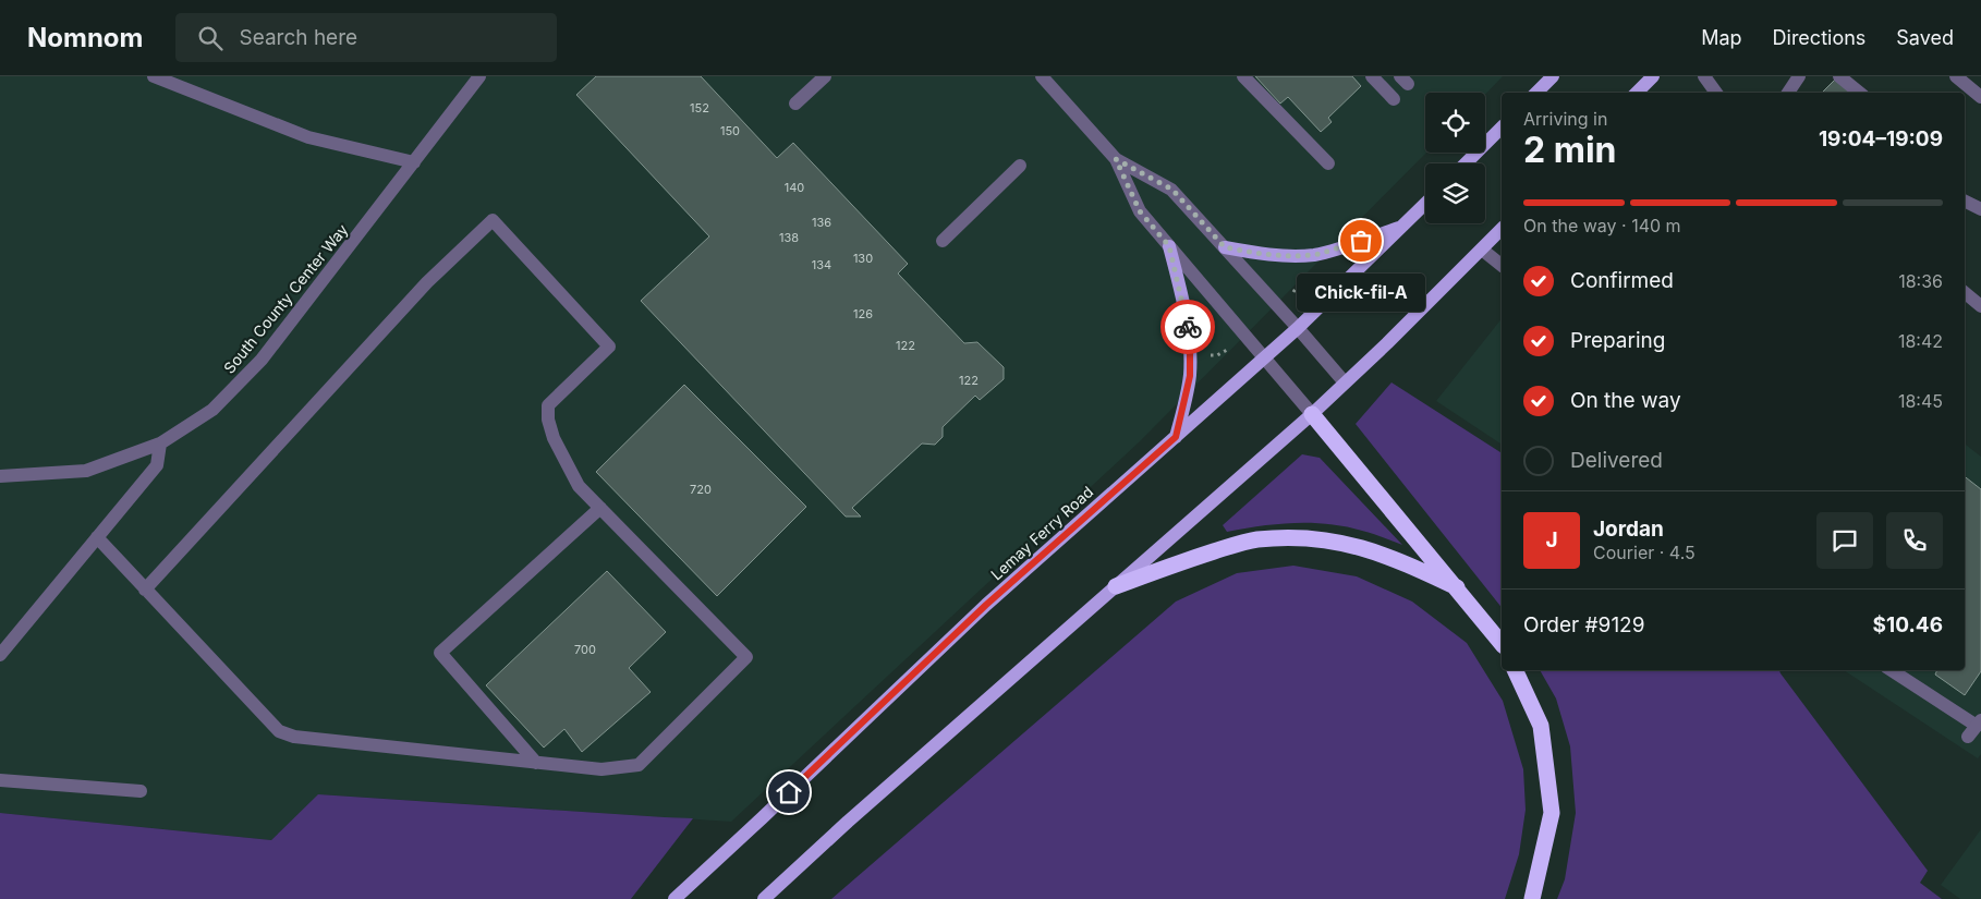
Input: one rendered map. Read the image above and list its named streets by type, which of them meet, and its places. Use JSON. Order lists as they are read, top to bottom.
{
  "streets": {
    "main road": ["Lemay Ferry Road"],
    "street": ["South County Center Way"]
  },
  "places": ["Chick-fil-A"],
  "house_numbers": [
    "152",
    "150",
    "140",
    "136",
    "138",
    "130",
    "134",
    "126",
    "122",
    "122",
    "720",
    "700"
  ],
  "page": {
    "header": "Nomnom",
    "search": "Search here",
    "nav": ["Map", "Directions", "Saved"],
    "heading": ["2 min", "Arriving in", "19:04–19:09"],
    "panel": [
      "Jordan",
      "Courier · 4.5",
      "Order #9129",
      "$10.46"
    ],
    "bar": "On the way · 140 m",
    "list": [
      ["Confirmed", "18:36"],
      ["Preparing", "18:42"],
      ["On the way", "18:45"],
      "Delivered"
    ],
    "bubble": "Chick-fil-A",
    "round": "J"
  }
}
